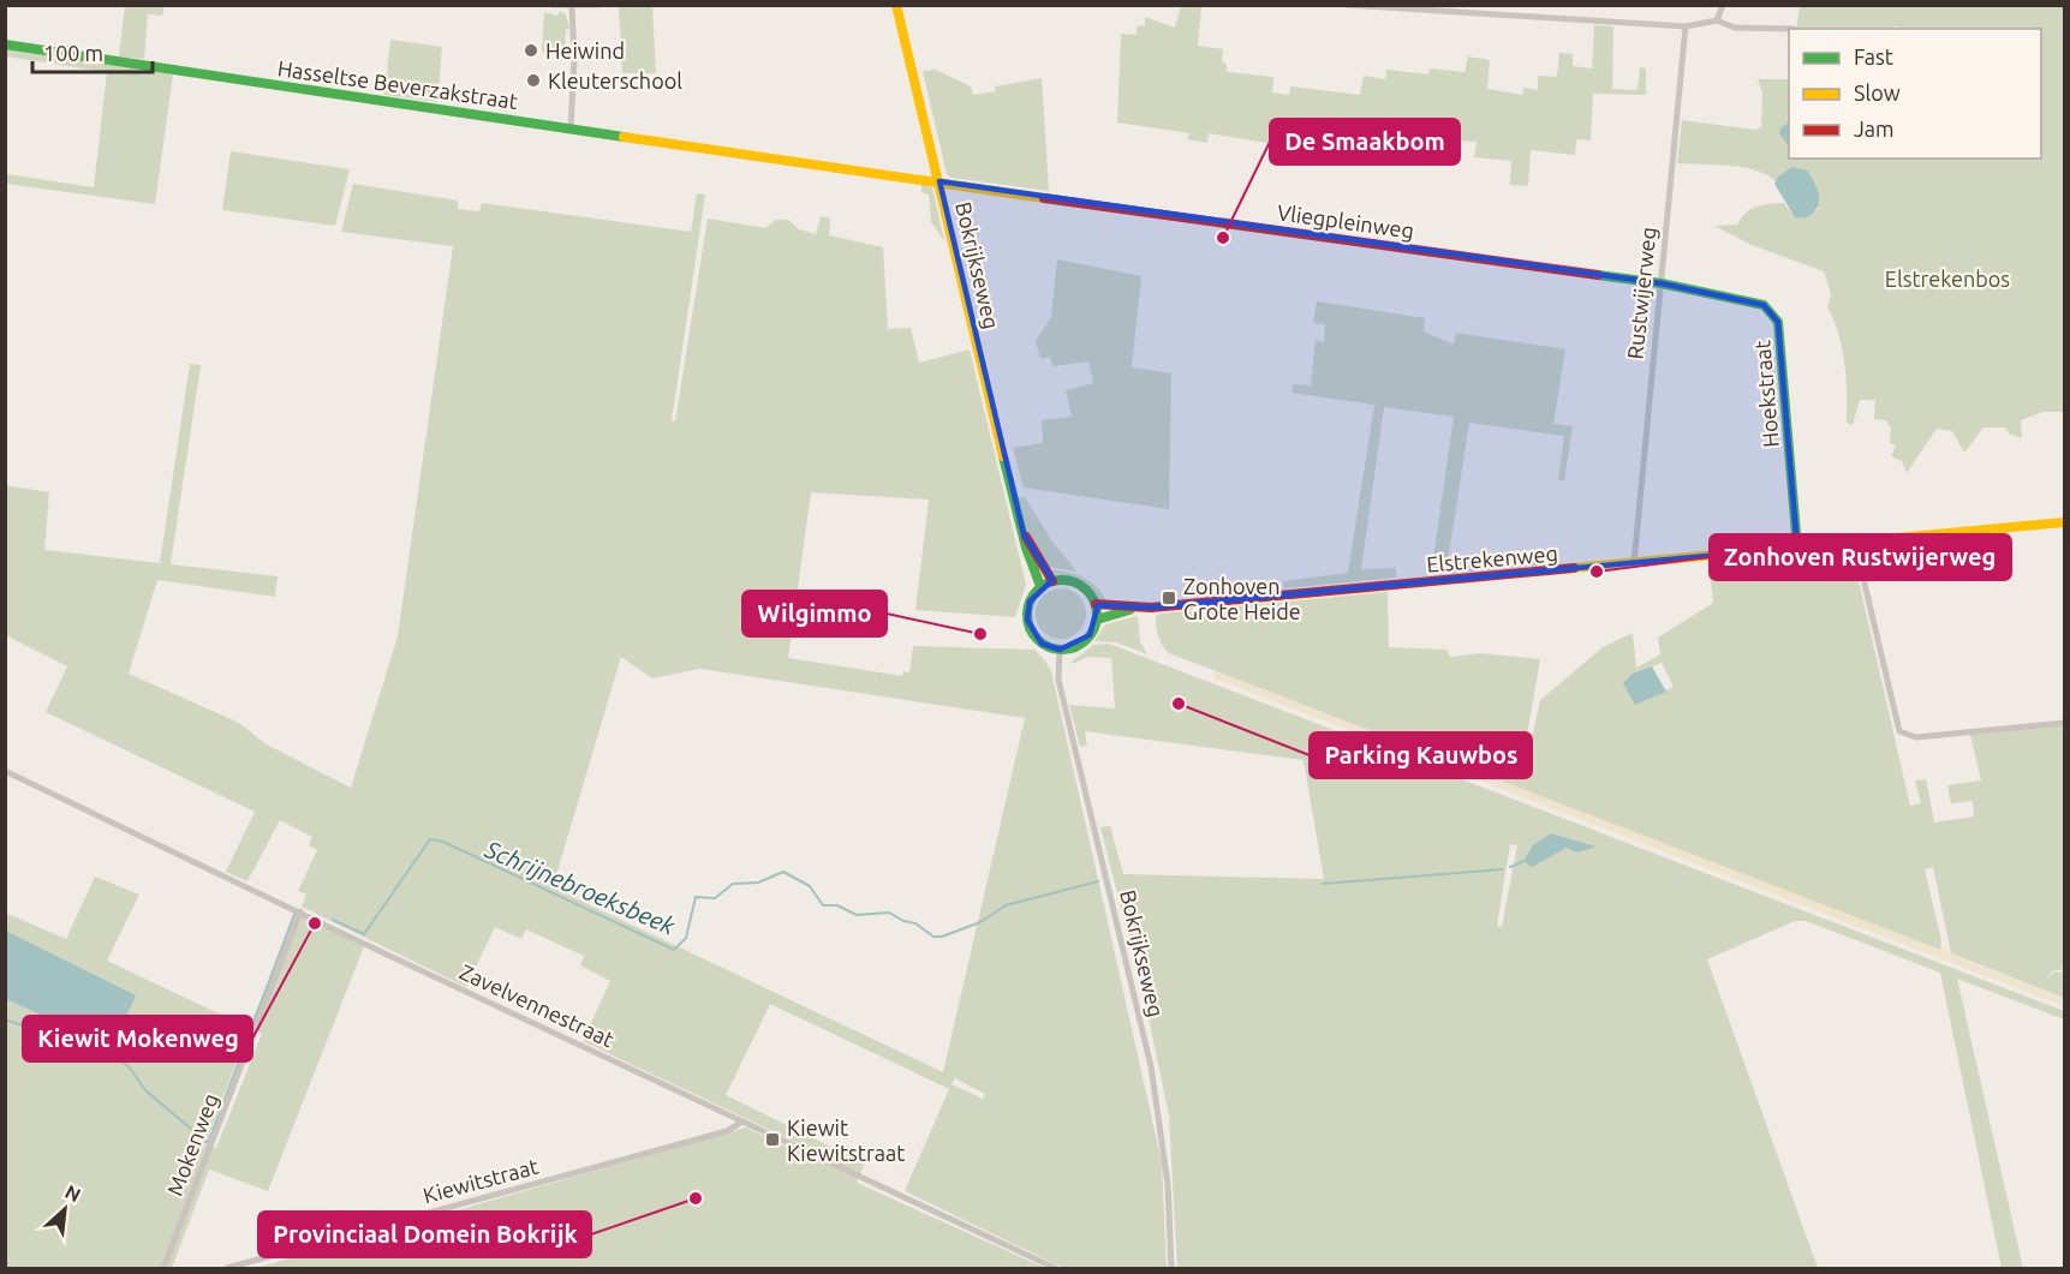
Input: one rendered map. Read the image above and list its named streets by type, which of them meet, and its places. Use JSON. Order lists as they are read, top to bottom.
{
  "streets": {
    "street": [
      "Hasseltse Beverzakstraat",
      "Vliegpleinweg",
      "Bokrijkseweg",
      "Rustwijerweg",
      "Hoekstraat",
      "Elstrekenweg",
      "Zavelvennestraat",
      "Mokenweg",
      "Kiewitstraat"
    ]
  },
  "crossings": [
    ["Hasseltse Beverzakstraat", "Vliegpleinweg"],
    ["Hasseltse Beverzakstraat", "Bokrijkseweg"],
    ["Vliegpleinweg", "Bokrijkseweg"],
    ["Vliegpleinweg", "Rustwijerweg"],
    ["Vliegpleinweg", "Hoekstraat"],
    ["Bokrijkseweg", "Elstrekenweg"],
    ["Rustwijerweg", "Hoekstraat"],
    ["Rustwijerweg", "Elstrekenweg"],
    ["Hoekstraat", "Elstrekenweg"],
    ["Zavelvennestraat", "Mokenweg"],
    ["Zavelvennestraat", "Kiewitstraat"]
  ],
  "water": ["Schrijnebroeksbeek"],
  "parks": ["Elstrekenbos"],
  "places": {
    "other": [
      "Heiwind",
      "Kleuterschool",
      "De Smaakbom",
      "Zonhoven Rustwijerweg",
      "Wilgimmo",
      "Parking Kauwbos",
      "Kiewit Mokenweg",
      "Provinciaal Domein Bokrijk"
    ],
    "transit": ["Zonhoven Grote Heide", "Kiewit Kiewitstraat"]
  },
  "legend": ["Fast", "Slow", "Jam"],
  "scale_bar": "100 m",
  "north": "top right"
}
